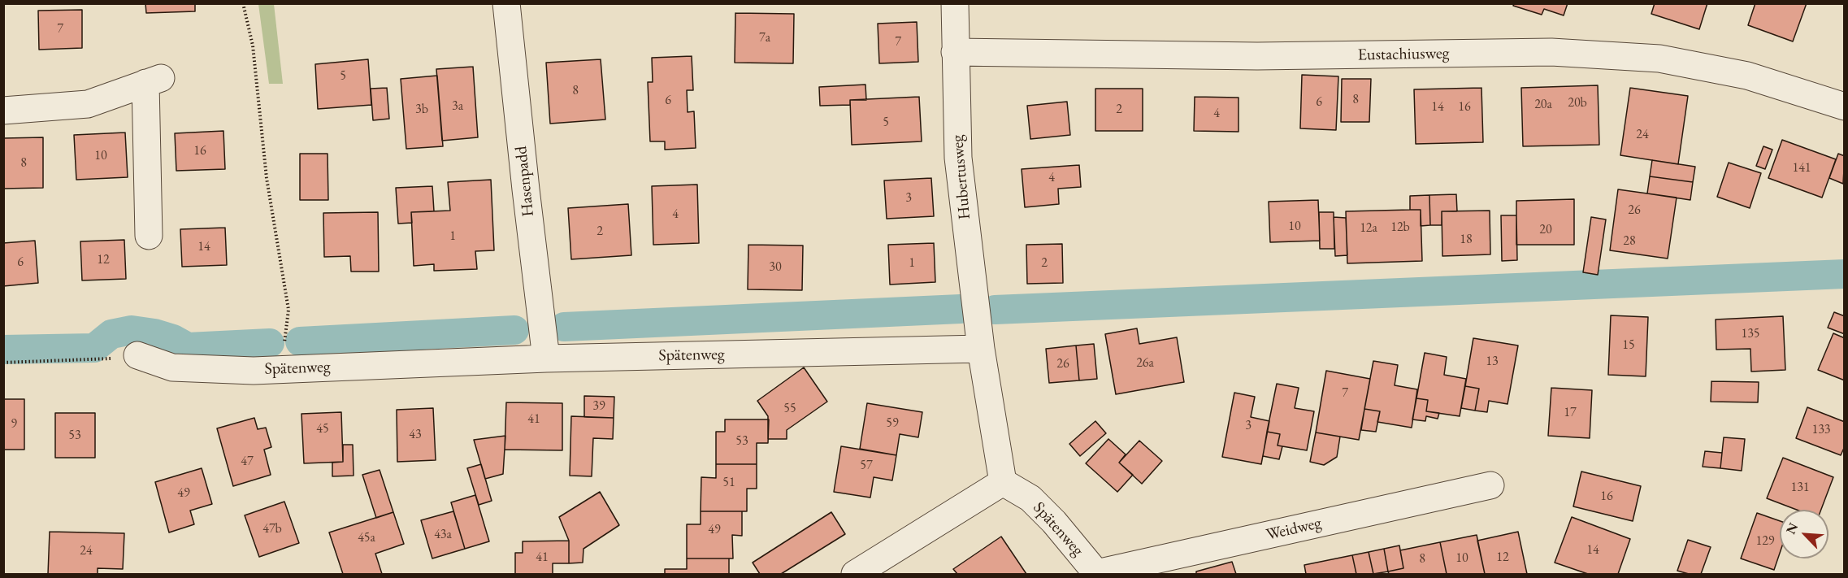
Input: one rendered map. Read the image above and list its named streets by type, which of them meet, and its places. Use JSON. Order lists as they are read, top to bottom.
{
  "streets": {
    "street": [
      "Eustachiusweg",
      "Hubertusweg",
      "Hasenpadd",
      "Spätenweg",
      "Weidweg"
    ]
  },
  "crossings": [
    ["Eustachiusweg", "Hubertusweg"],
    ["Hubertusweg", "Spätenweg"],
    ["Hasenpadd", "Spätenweg"],
    ["Spätenweg", "Weidweg"]
  ],
  "house_numbers": [
    "7",
    "7a",
    "7",
    "5",
    "8",
    "8",
    "6",
    "6",
    "20b",
    "20a",
    "3a",
    "14",
    "16",
    "3b",
    "2",
    "4",
    "5",
    "24",
    "16",
    "10",
    "8",
    "141",
    "4",
    "3",
    "26",
    "4",
    "10",
    "12b",
    "12a",
    "20",
    "2",
    "1",
    "18",
    "28",
    "14",
    "12",
    "6",
    "1",
    "2",
    "30",
    "135",
    "15",
    "13",
    "26a",
    "26",
    "7",
    "39",
    "55",
    "17",
    "41",
    "59",
    "9",
    "3",
    "45",
    "133",
    "43",
    "53",
    "53",
    "47",
    "57",
    "51",
    "131",
    "49",
    "16",
    "47b",
    "49",
    "43a",
    "45a",
    "129",
    "14",
    "24",
    "41",
    "12",
    "10",
    "8"
  ],
  "north": "top left"
}
